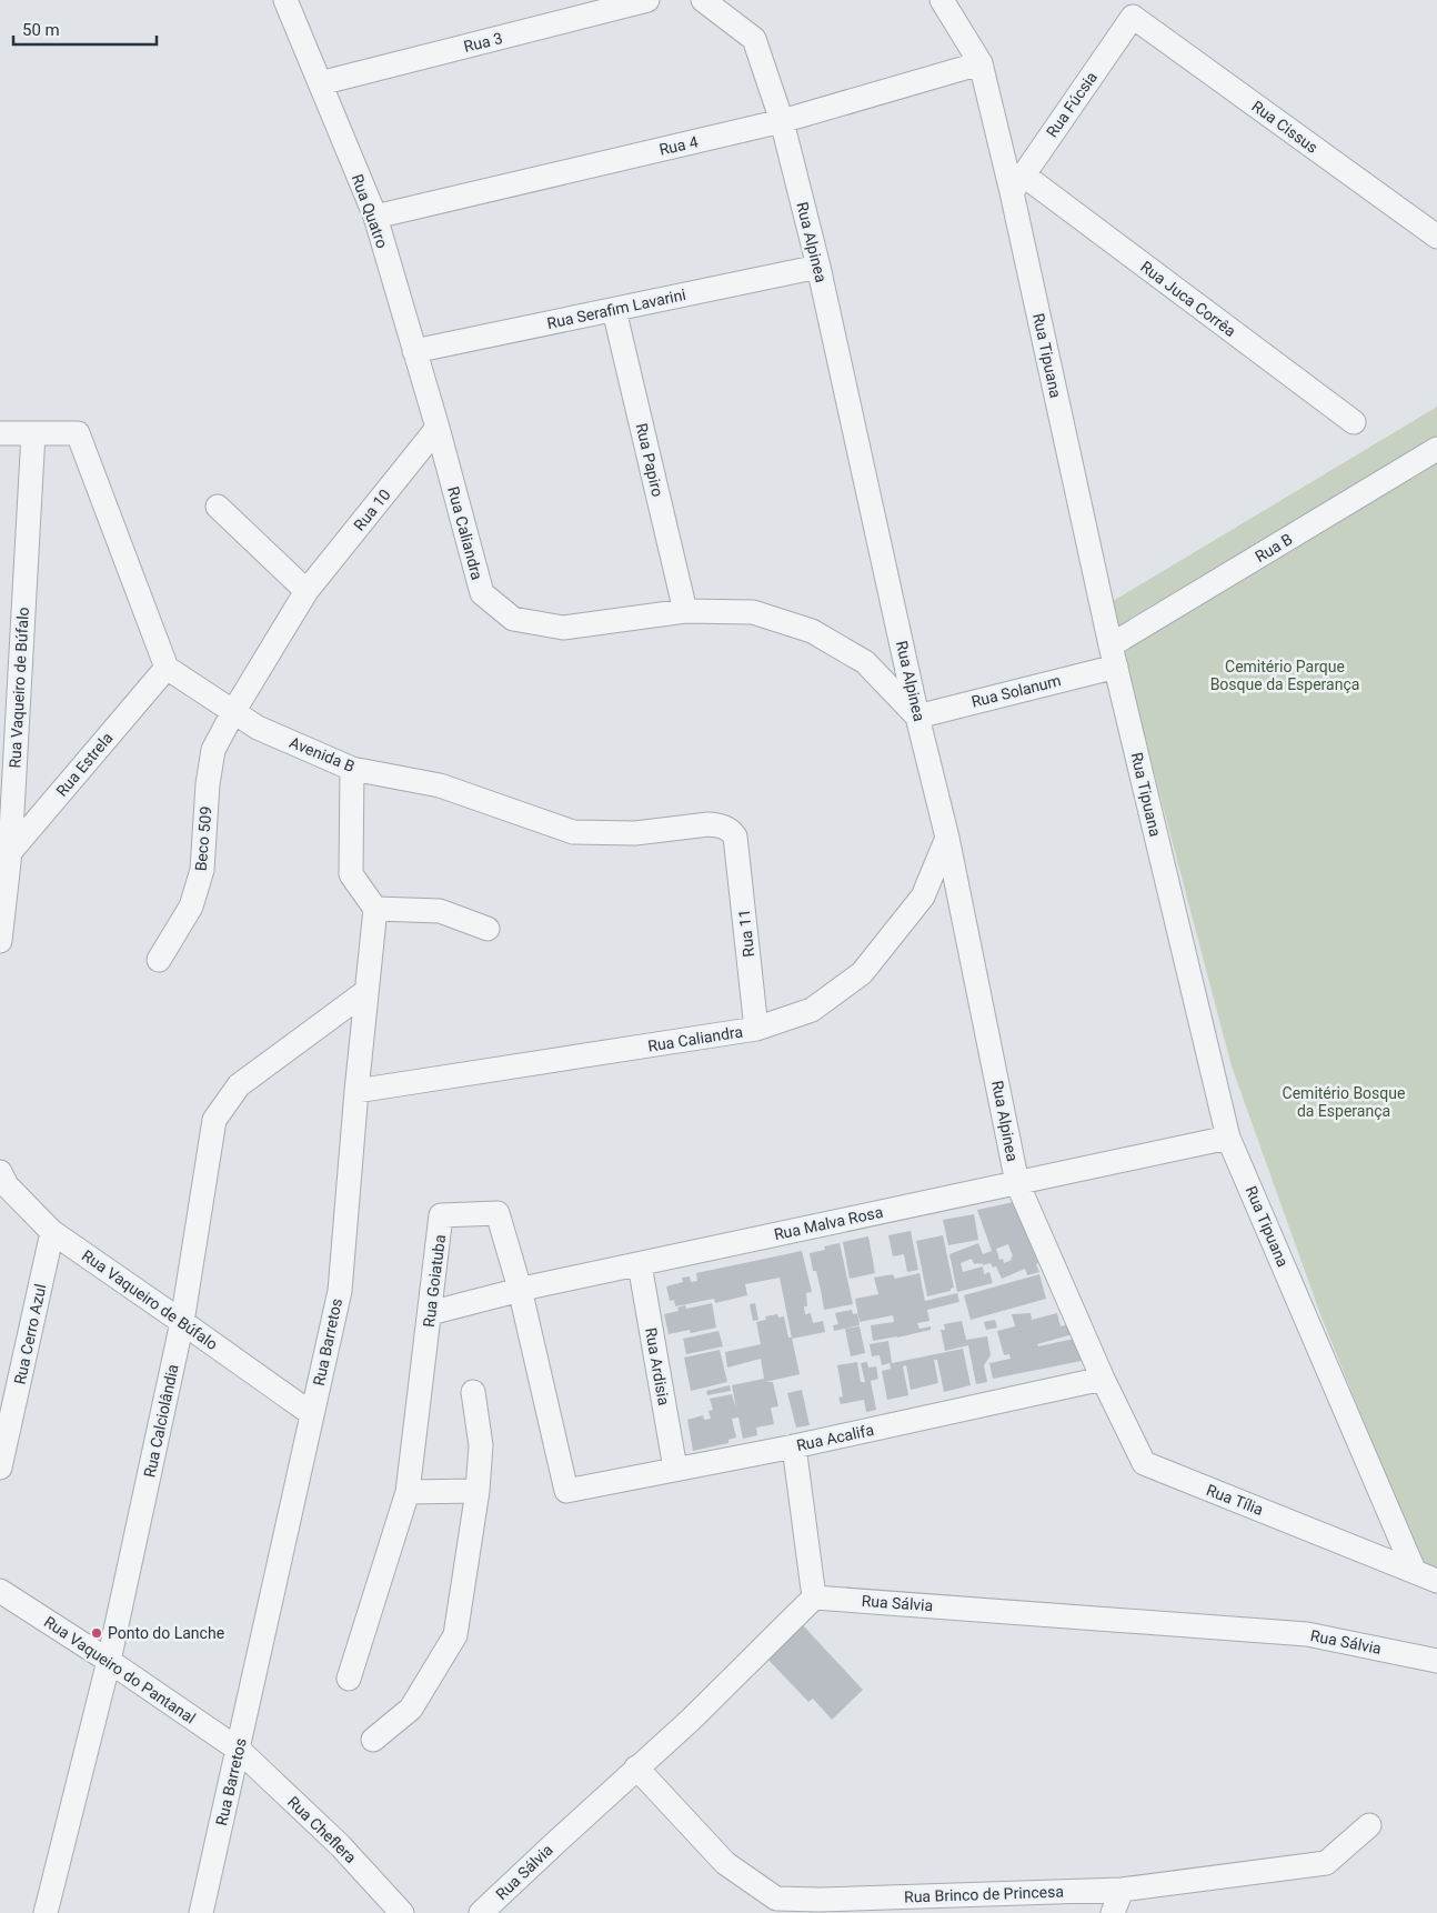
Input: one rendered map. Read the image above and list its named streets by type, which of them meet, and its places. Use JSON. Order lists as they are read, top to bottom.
{
  "streets": {
    "street": [
      "Rua 3",
      "Rua Fúcsia",
      "Rua Cissus",
      "Rua 4",
      "Rua Quatro",
      "Rua Alpinea",
      "Rua Juca Corrêa",
      "Rua Serafim Lavarini",
      "Rua Tipuana",
      "Rua Papiro",
      "Rua 10",
      "Rua Caliandra",
      "Rua B",
      "Rua Vaqueiro de Búfalo",
      "Rua Solanum",
      "Avenida B",
      "Rua Estrela",
      "Beco 509",
      "Rua 11",
      "Rua Malva Rosa",
      "Rua Goiatuba",
      "Rua Cerro Azul",
      "Rua Barretos",
      "Rua Ardisia",
      "Rua Calciolândia",
      "Rua Acalifa",
      "Rua Tília",
      "Rua Sálvia",
      "Rua Vaqueiro do Pantanal",
      "Rua Cheflera",
      "Rua Brinco de Princesa"
    ]
  },
  "crossings": [
    ["Rua 3", "Rua Quatro"],
    ["Rua Fúcsia", "Rua Cissus"],
    ["Rua Fúcsia", "Rua Juca Corrêa"],
    ["Rua Fúcsia", "Rua Tipuana"],
    ["Rua 4", "Rua Quatro"],
    ["Rua 4", "Rua Alpinea"],
    ["Rua 4", "Rua Tipuana"],
    ["Rua Quatro", "Rua Serafim Lavarini"],
    ["Rua Quatro", "Rua 10"],
    ["Rua Quatro", "Rua Caliandra"],
    ["Rua Alpinea", "Rua Serafim Lavarini"],
    ["Rua Alpinea", "Rua Caliandra"],
    ["Rua Alpinea", "Rua Solanum"],
    ["Rua Alpinea", "Rua Malva Rosa"],
    ["Rua Alpinea", "Rua Acalifa"],
    ["Rua Alpinea", "Rua Tília"],
    ["Rua Juca Corrêa", "Rua Tipuana"],
    ["Rua Serafim Lavarini", "Rua Papiro"],
    ["Rua Tipuana", "Rua B"],
    ["Rua Tipuana", "Rua Solanum"],
    ["Rua Tipuana", "Rua Malva Rosa"],
    ["Rua Tipuana", "Rua Tília"],
    ["Rua Papiro", "Rua Caliandra"],
    ["Rua 10", "Rua Caliandra"],
    ["Rua 10", "Avenida B"],
    ["Rua 10", "Beco 509"],
    ["Rua Caliandra", "Rua Solanum"],
    ["Rua Caliandra", "Rua 11"],
    ["Rua Caliandra", "Rua Barretos"],
    ["Rua B", "Rua Solanum"],
    ["Rua Vaqueiro de Búfalo", "Rua Estrela"],
    ["Rua Vaqueiro de Búfalo", "Rua Cerro Azul"],
    ["Rua Vaqueiro de Búfalo", "Rua Barretos"],
    ["Rua Vaqueiro de Búfalo", "Rua Calciolândia"],
    ["Avenida B", "Rua Estrela"],
    ["Avenida B", "Beco 509"],
    ["Avenida B", "Rua 11"],
    ["Rua Malva Rosa", "Rua Goiatuba"],
    ["Rua Malva Rosa", "Rua Ardisia"],
    ["Rua Goiatuba", "Rua Acalifa"],
    ["Rua Barretos", "Rua Calciolândia"],
    ["Rua Barretos", "Rua Vaqueiro do Pantanal"],
    ["Rua Barretos", "Rua Cheflera"],
    ["Rua Ardisia", "Rua Acalifa"],
    ["Rua Calciolândia", "Rua Vaqueiro do Pantanal"],
    ["Rua Acalifa", "Rua Tília"],
    ["Rua Sálvia", "Rua Brinco de Princesa"],
    ["Rua Vaqueiro do Pantanal", "Rua Cheflera"]
  ],
  "parks": ["Cemitério Parque Bosque da Esperança", "Cemitério Bosque da Esperança"],
  "places": ["Ponto do Lanche"],
  "scale_bar": "50 m"
}
